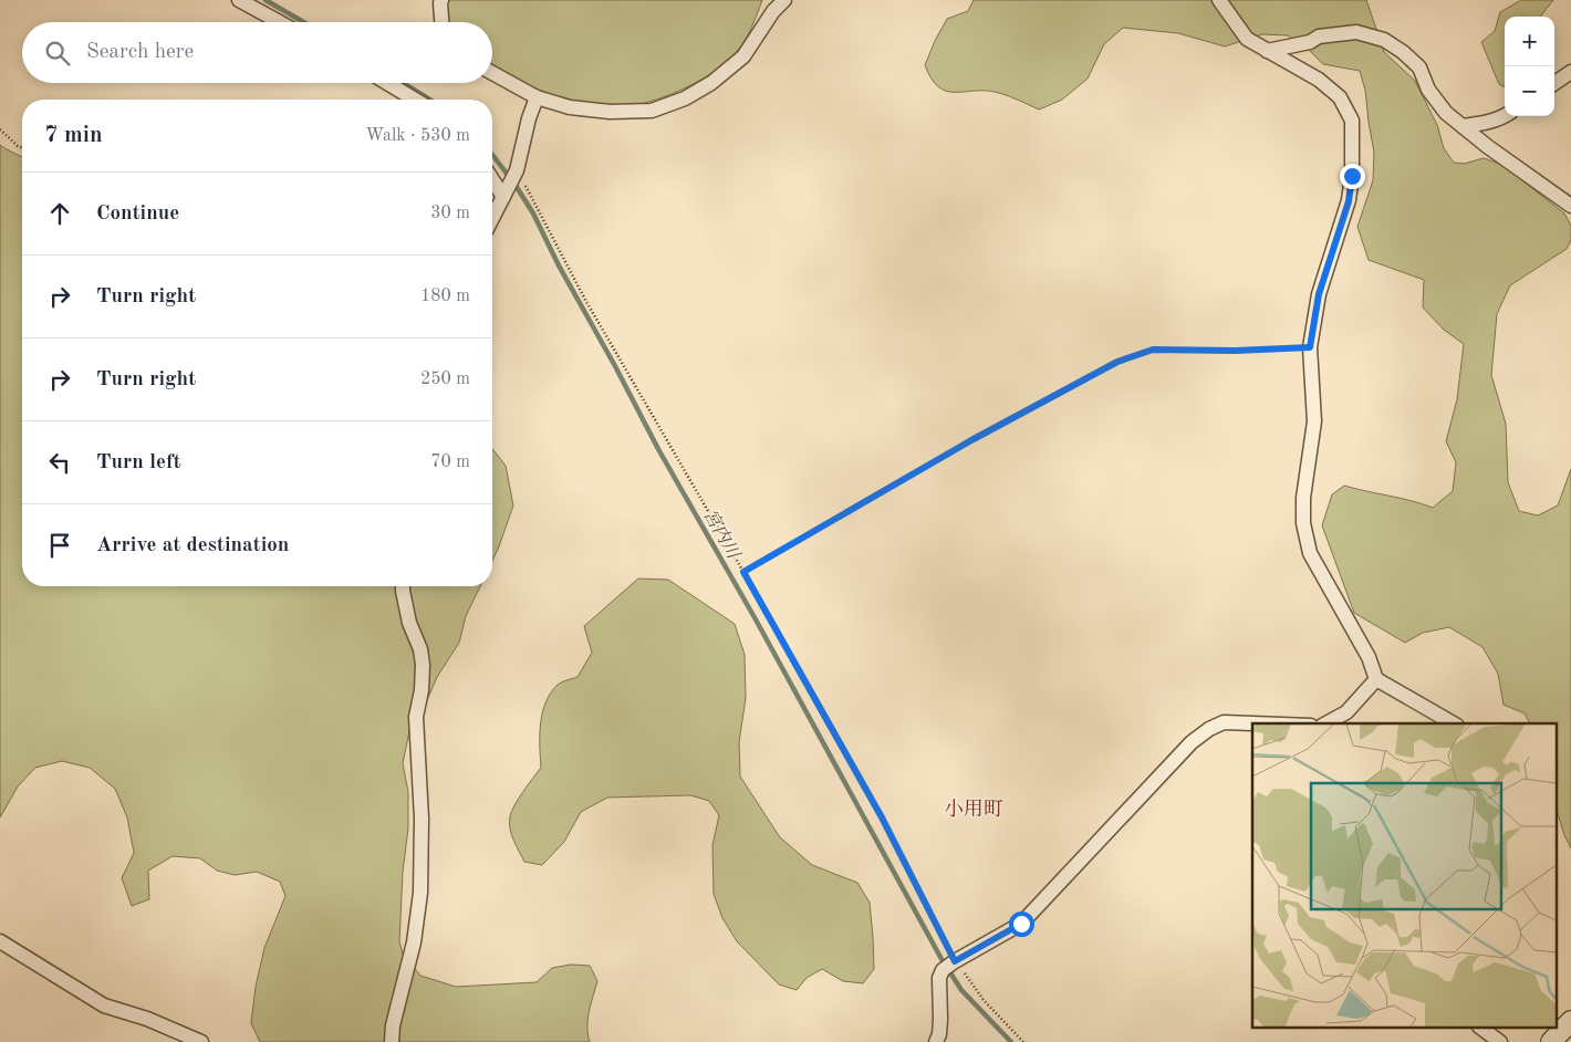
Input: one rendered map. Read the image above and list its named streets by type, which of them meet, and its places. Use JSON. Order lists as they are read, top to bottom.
{
  "districts": ["小用町"],
  "water": ["宮内川"],
  "page": {
    "map_buttons": ["+", "−"],
    "search": "Search here",
    "heading": ["7 min", "Walk · 530 m"],
    "list": [
      ["Continue", "30 m"],
      ["Turn right", "180 m"],
      ["Turn right", "250 m"],
      ["Turn left", "70 m"],
      "Arrive at destination"
    ]
  }
}
